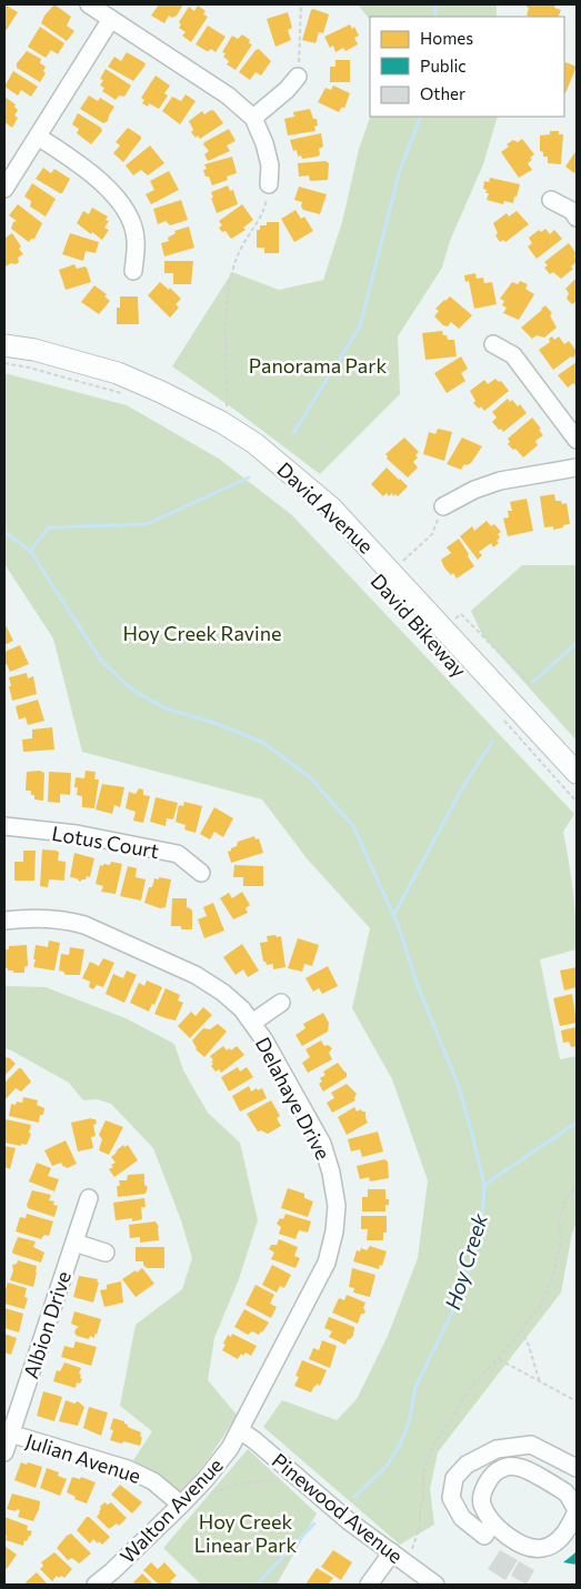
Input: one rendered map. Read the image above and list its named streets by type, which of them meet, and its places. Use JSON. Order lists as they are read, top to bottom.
{
  "streets": {
    "main road": ["David Avenue"],
    "street": [
      "Lotus Court",
      "Delahaye Drive",
      "Albion Drive",
      "Julian Avenue",
      "Pinewood Avenue",
      "Walton Avenue"
    ]
  },
  "crossings": [
    ["Delahaye Drive", "Pinewood Avenue"],
    ["Delahaye Drive", "Walton Avenue"],
    ["Albion Drive", "Julian Avenue"],
    ["Julian Avenue", "Walton Avenue"],
    ["Pinewood Avenue", "Walton Avenue"]
  ],
  "water": ["Hoy Creek"],
  "parks": ["Panorama Park", "Hoy Creek Ravine", "Hoy Creek Linear Park"],
  "legend": ["Homes", "Public", "Other"]
}
